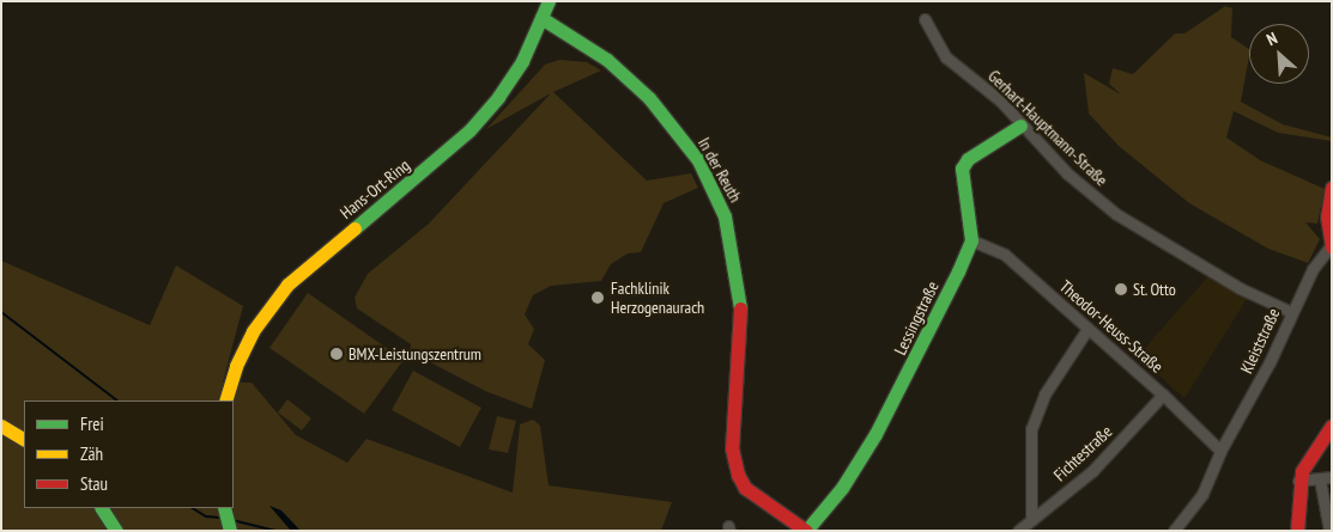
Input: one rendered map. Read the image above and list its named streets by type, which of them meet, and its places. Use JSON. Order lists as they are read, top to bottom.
{
  "streets": {
    "street": [
      "Gerhart-Hauptmann-Straße",
      "In der Reuth",
      "Hans-Ort-Ring",
      "Lessingstraße",
      "Theodor-Heuss-Straße",
      "Kleiststraße",
      "Fichtestraße"
    ]
  },
  "crossings": [
    ["Gerhart-Hauptmann-Straße", "Kleiststraße"],
    ["In der Reuth", "Hans-Ort-Ring"],
    ["In der Reuth", "Lessingstraße"],
    ["Lessingstraße", "Theodor-Heuss-Straße"],
    ["Theodor-Heuss-Straße", "Kleiststraße"],
    ["Theodor-Heuss-Straße", "Fichtestraße"]
  ],
  "places": ["St. Otto", "Fachklinik Herzogenaurach", "BMX-Leistungszentrum"],
  "legend": ["Frei", "Zäh", "Stau"],
  "north": "top left"
}
